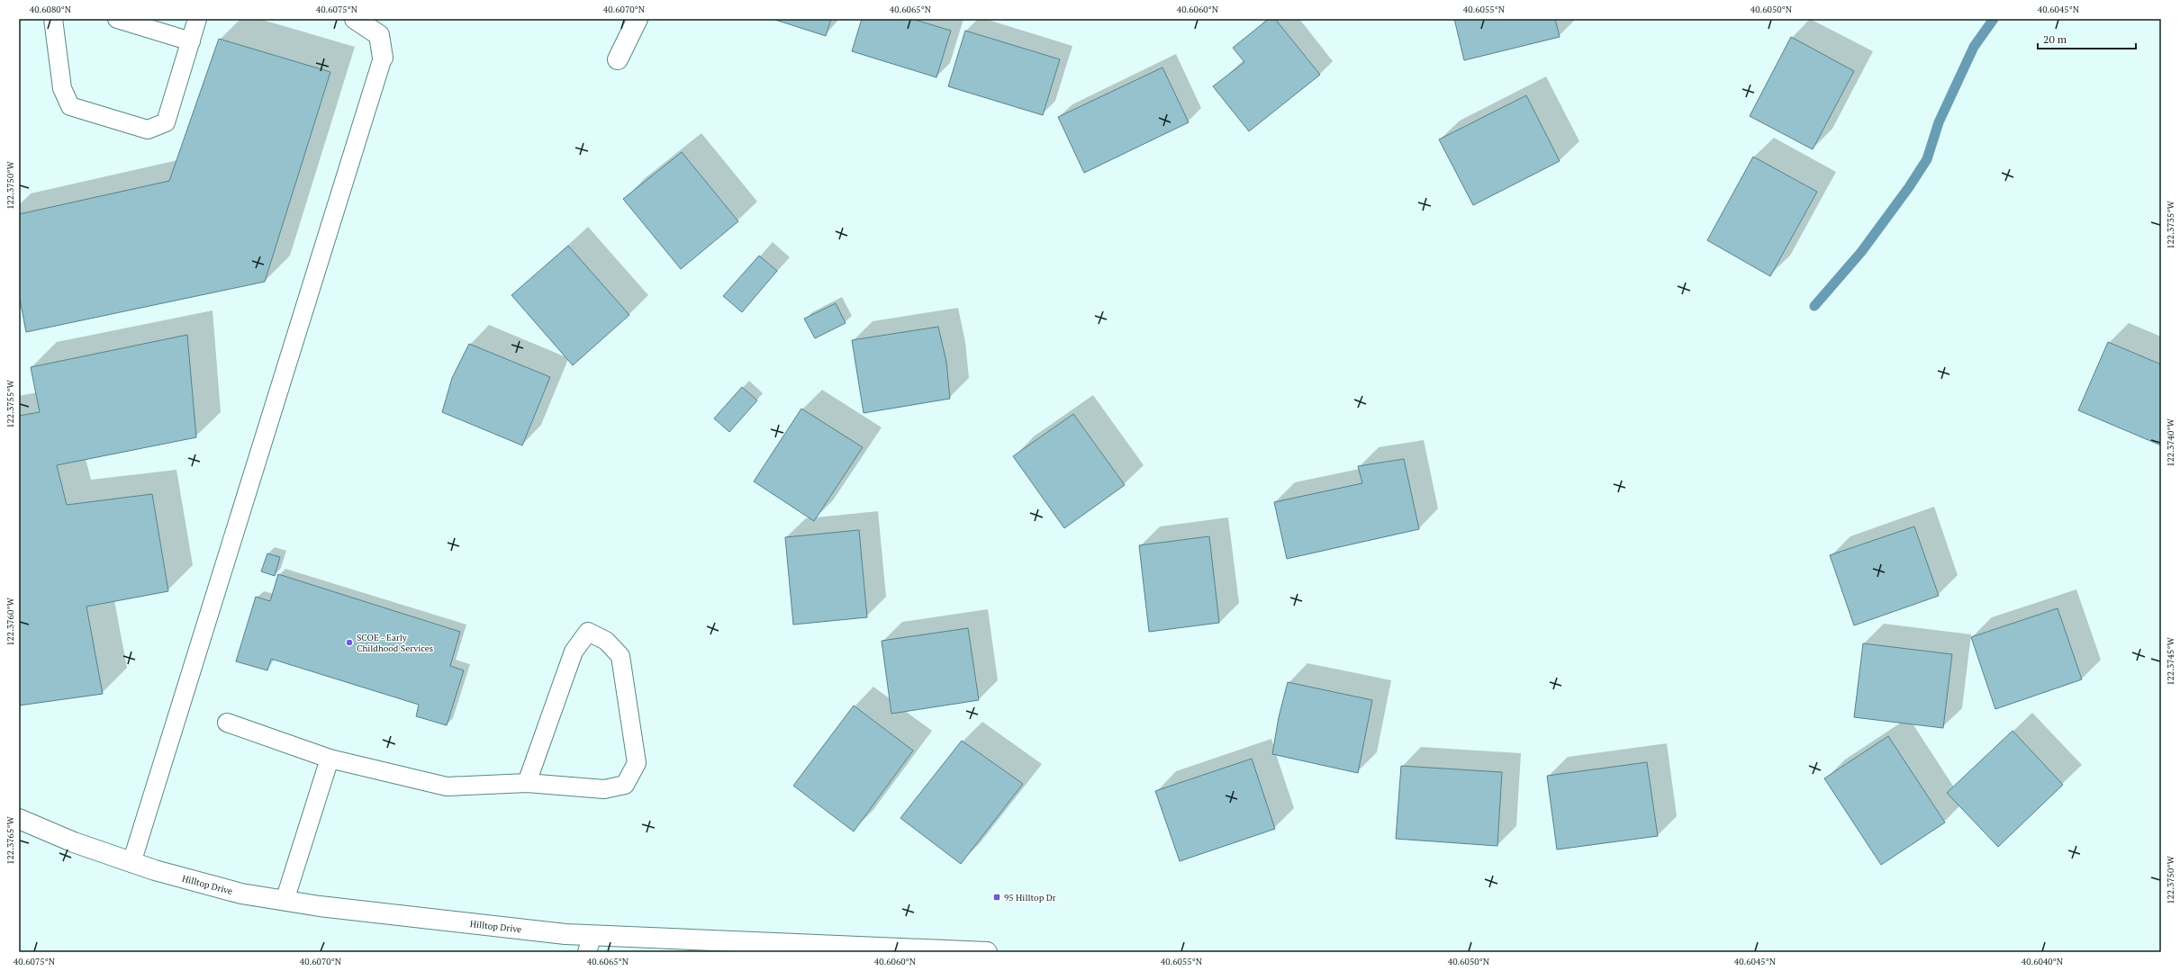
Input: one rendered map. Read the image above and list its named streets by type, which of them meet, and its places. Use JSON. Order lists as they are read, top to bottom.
{
  "streets": {
    "main road": ["Hilltop Drive"]
  },
  "places": {
    "other": ["SCOE - Early Childhood Services"],
    "transit": ["95 Hilltop Dr"]
  },
  "scale_bar": "20 m",
  "coordinates": [
    "40.6080°N",
    "40.6075°N",
    "40.6070°N",
    "40.6065°N",
    "40.6060°N",
    "40.6055°N",
    "40.6050°N",
    "40.6045°N",
    "122.3750°W",
    "122.3735°W",
    "122.3755°W",
    "122.3740°W",
    "122.3760°W",
    "122.3745°W",
    "122.3765°W",
    "40.6040°N"
  ]
}
